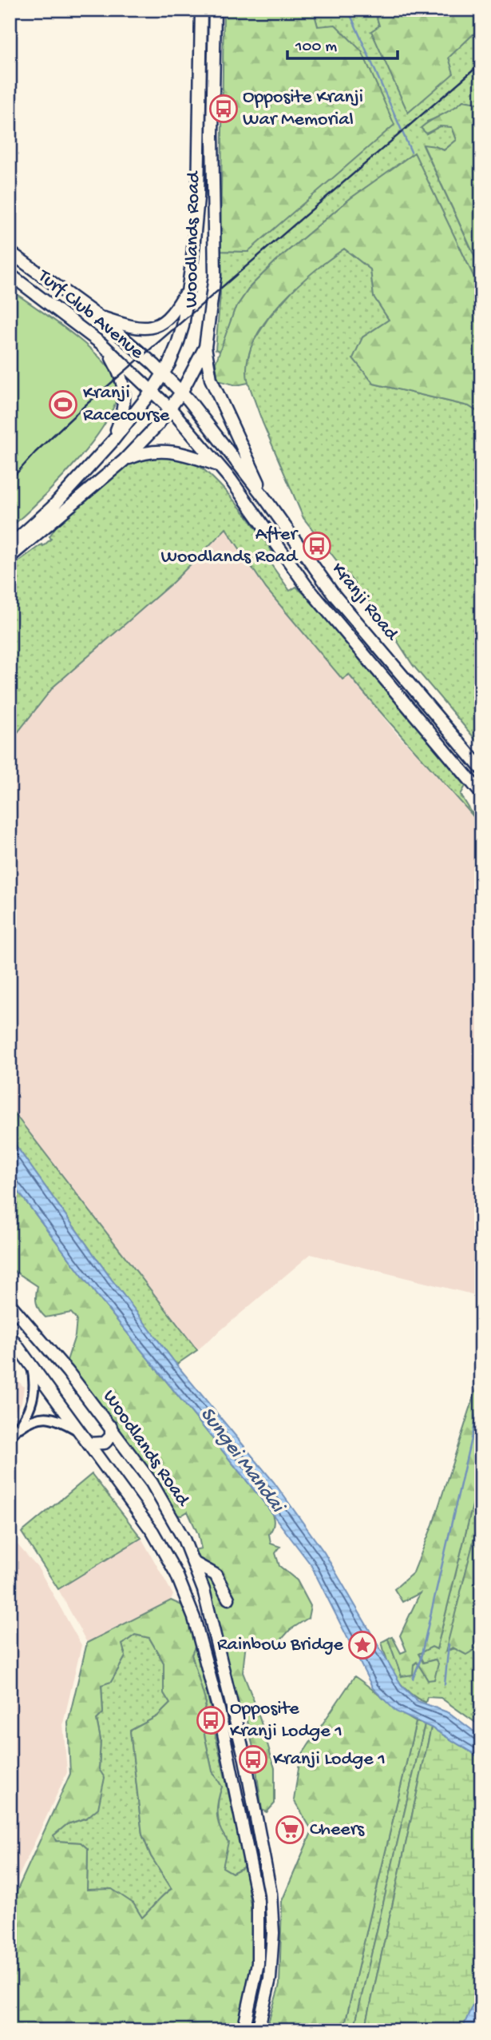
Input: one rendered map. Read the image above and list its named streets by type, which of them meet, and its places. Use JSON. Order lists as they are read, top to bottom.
{
  "streets": {
    "main road": ["Woodlands Road", "Turf Club Avenue", "Kranji Road"]
  },
  "crossings": [
    ["Woodlands Road", "Turf Club Avenue"],
    ["Woodlands Road", "Kranji Road"],
    ["Turf Club Avenue", "Kranji Road"]
  ],
  "water": ["Sungei Mandai"],
  "places": {
    "bus stop": [
      "Opposite Kranji War Memorial",
      "After Woodlands Road",
      "Opposite Kranji Lodge 1",
      "Kranji Lodge 1"
    ],
    "sports": ["Kranji Racecourse"],
    "place": ["Rainbow Bridge"],
    "supermarket": ["Cheers"]
  },
  "scale_bar": "100 m"
}
